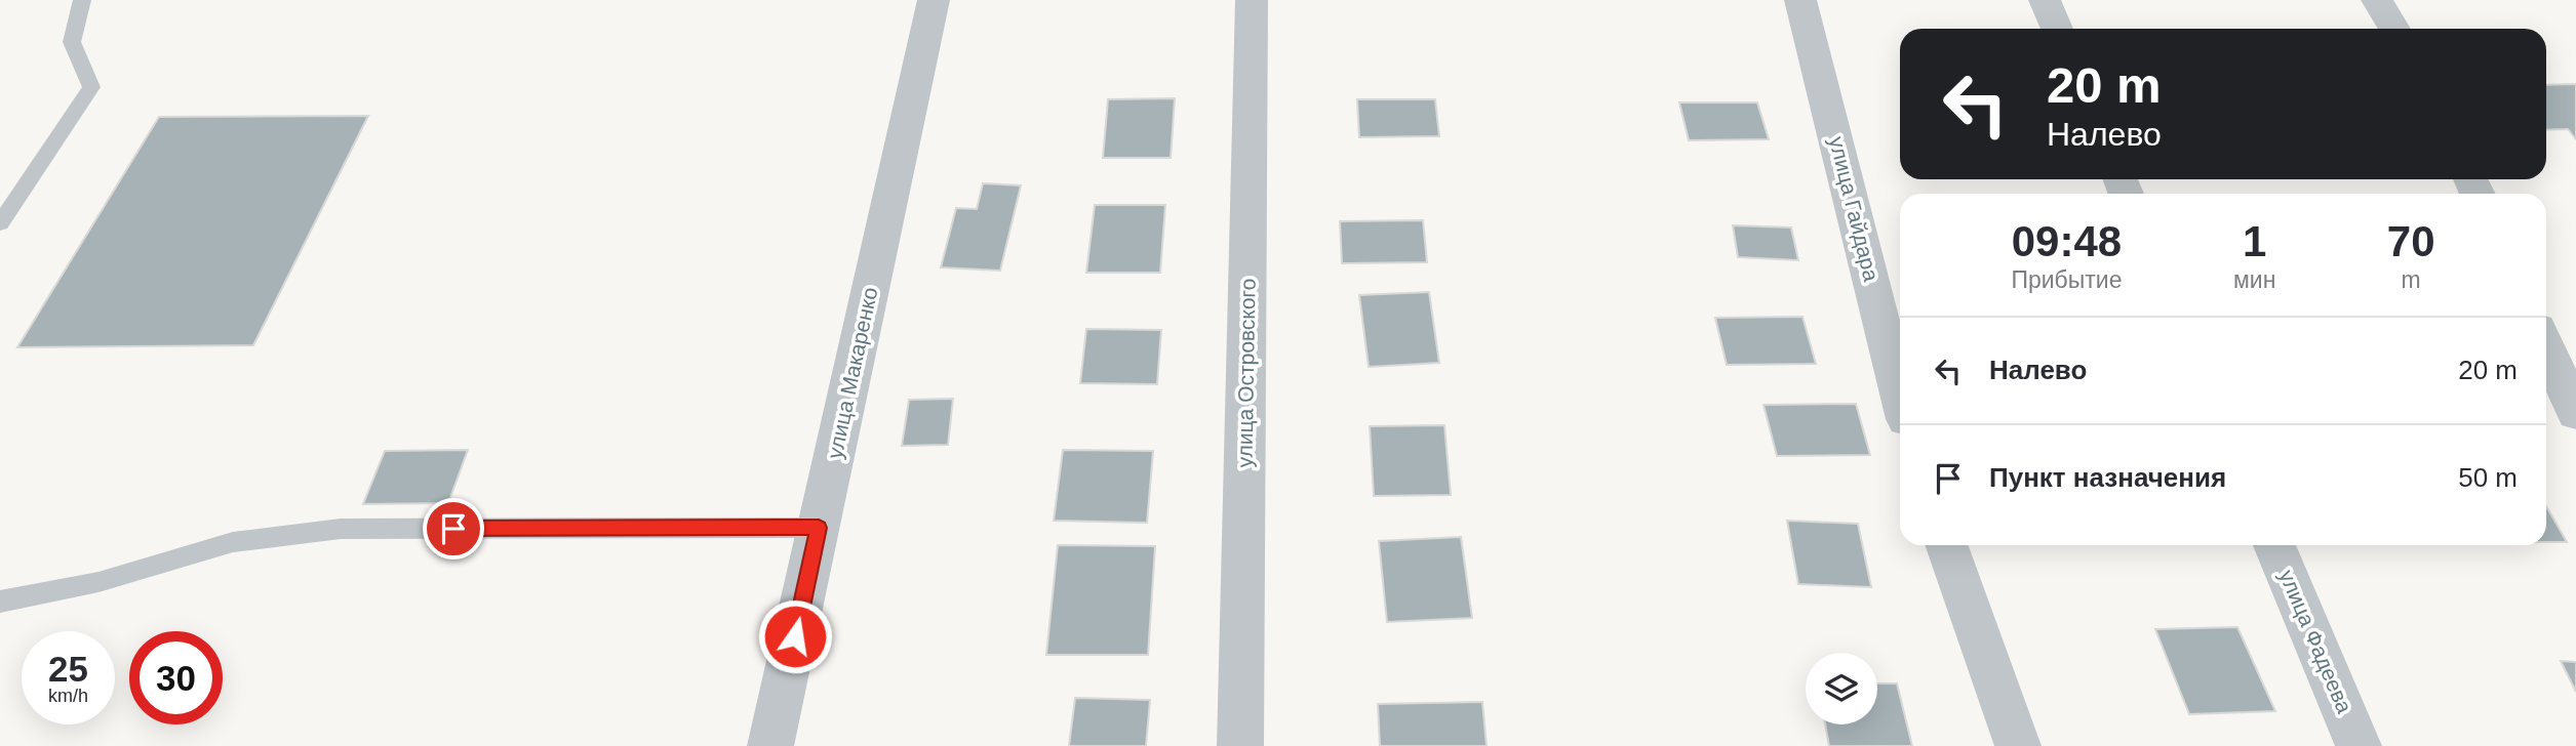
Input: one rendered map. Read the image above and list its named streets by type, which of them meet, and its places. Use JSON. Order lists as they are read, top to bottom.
{
  "streets": {
    "street": [
      "улица Гайдара",
      "улица Макаренко",
      "улица Островского",
      "улица Фадеева"
    ]
  },
  "page": {
    "turn": ["20 m", "Налево"],
    "eta": [
      "09:48",
      "Прибытие",
      "1",
      "мин",
      "70",
      "m"
    ],
    "list": [
      {
        "name": "Налево",
        "value": "20 m"
      },
      {
        "name": "Пункт назначения",
        "value": "50 m"
      }
    ],
    "speed": "25 km/h",
    "limit": "30"
  }
}
